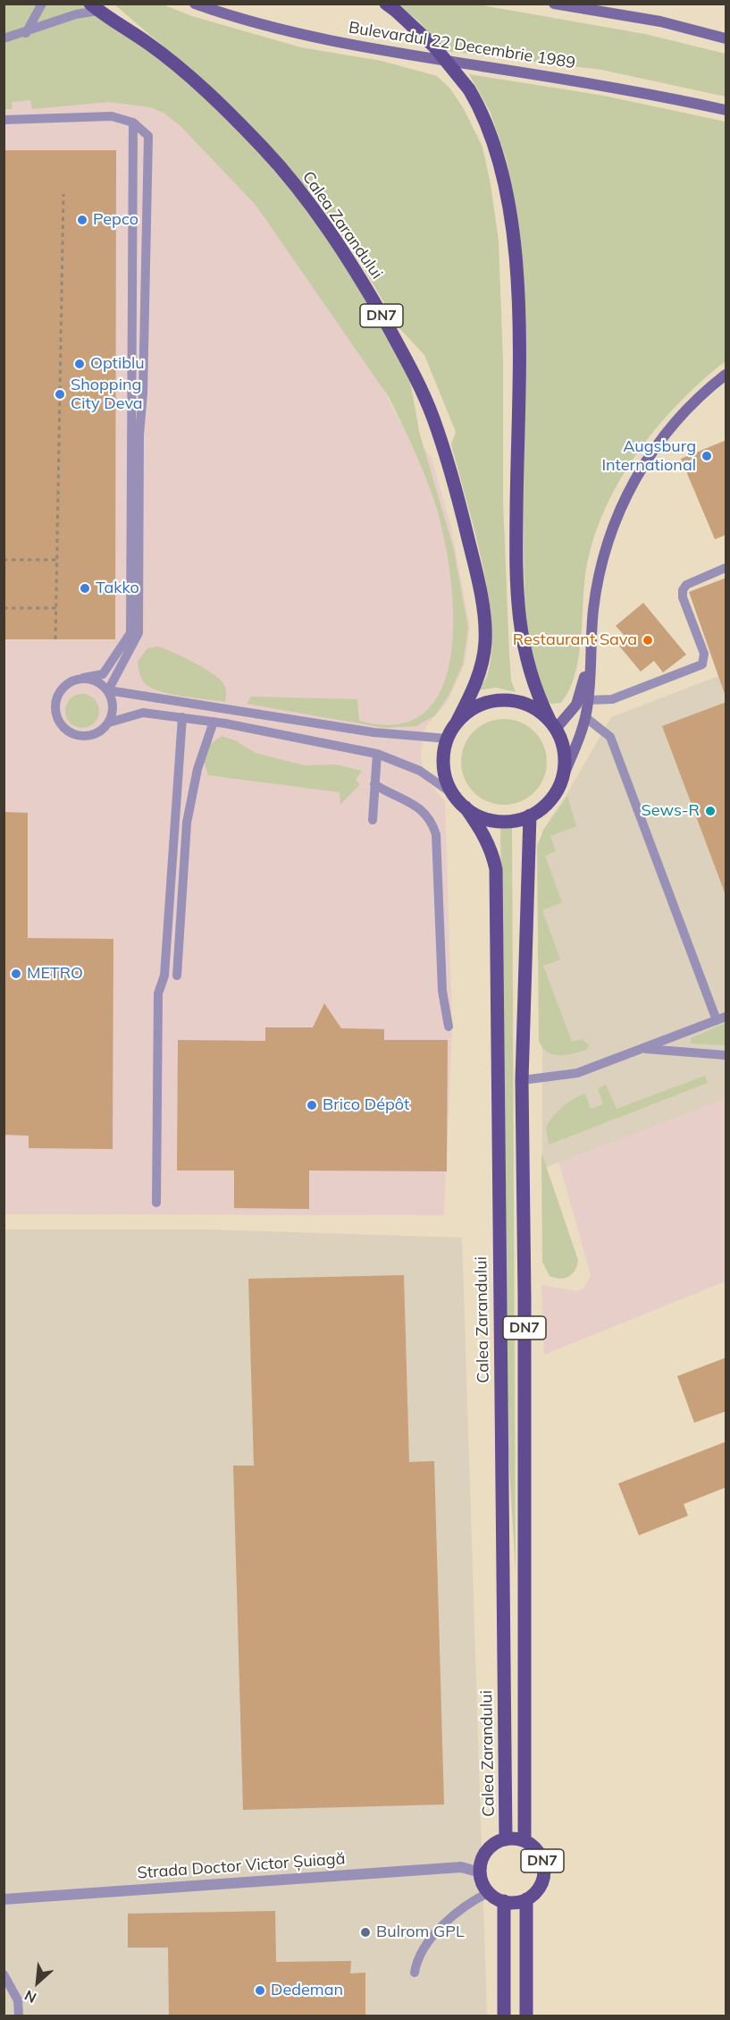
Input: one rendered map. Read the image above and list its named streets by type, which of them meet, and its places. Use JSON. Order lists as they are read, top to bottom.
{
  "streets": {
    "main road": ["Bulevardul 22 Decembrie 1989", "Calea Zarandului", "DN7"],
    "street": ["Strada Doctor Victor Șuiagă"]
  },
  "crossings": [
    ["Calea Zarandului", "DN7"],
    ["Calea Zarandului", "Strada Doctor Victor Șuiagă"],
    ["DN7", "Strada Doctor Victor Șuiagă"]
  ],
  "places": [
    "Pepco",
    "Optiblu",
    "Shopping City Deva",
    "Augsburg International",
    "Takko",
    "Restaurant Sava",
    "Sews-R",
    "METRO",
    "Brico Dépôt",
    "Bulrom GPL",
    "Dedeman"
  ],
  "north": "bottom left"
}
